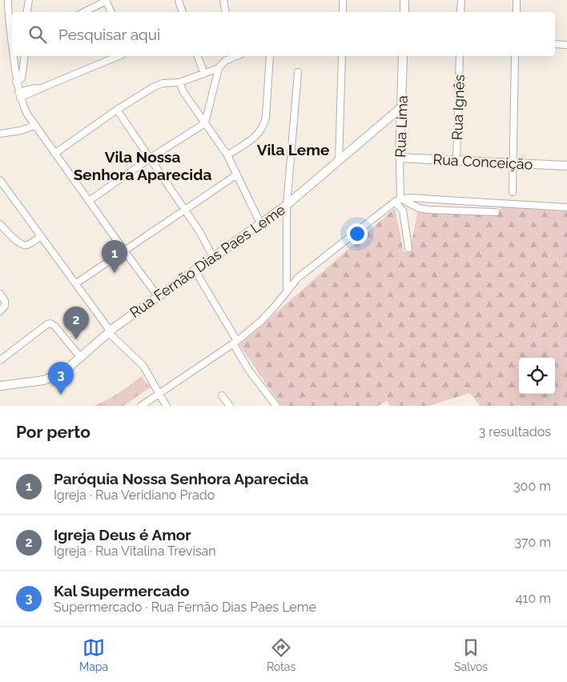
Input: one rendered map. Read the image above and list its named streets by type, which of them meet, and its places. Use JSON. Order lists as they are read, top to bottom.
{
  "streets": {
    "main road": ["Rua Lima", "Rua Conceição", "Rua Fernão Dias Paes Leme"],
    "street": ["Rua Ignês"]
  },
  "crossings": [
    ["Rua Ignês", "Rua Conceição"],
    ["Rua Lima", "Rua Conceição"],
    ["Rua Lima", "Rua Fernão Dias Paes Leme"]
  ],
  "districts": ["Vila Leme", "Vila Nossa Senhora Aparecida"],
  "page": {
    "search": "Pesquisar aqui",
    "pins": ["1", "2", "3"],
    "heading": ["Por perto", "3 resultados"],
    "list": [
      {
        "mark": "1",
        "name": "Paróquia Nossa Senhora Aparecida",
        "note": "Igreja · Rua Veridiano Prado",
        "value": "300 m"
      },
      {
        "mark": "2",
        "name": "Igreja Deus é Amor",
        "note": "Igreja · Rua Vitalina Trevisan",
        "value": "370 m"
      },
      {
        "mark": "3",
        "name": "Kal Supermercado",
        "note": "Supermercado · Rua Fernão Dias Paes Leme",
        "value": "410 m"
      }
    ],
    "nav": ["Mapa", "Rotas", "Salvos"]
  }
}
